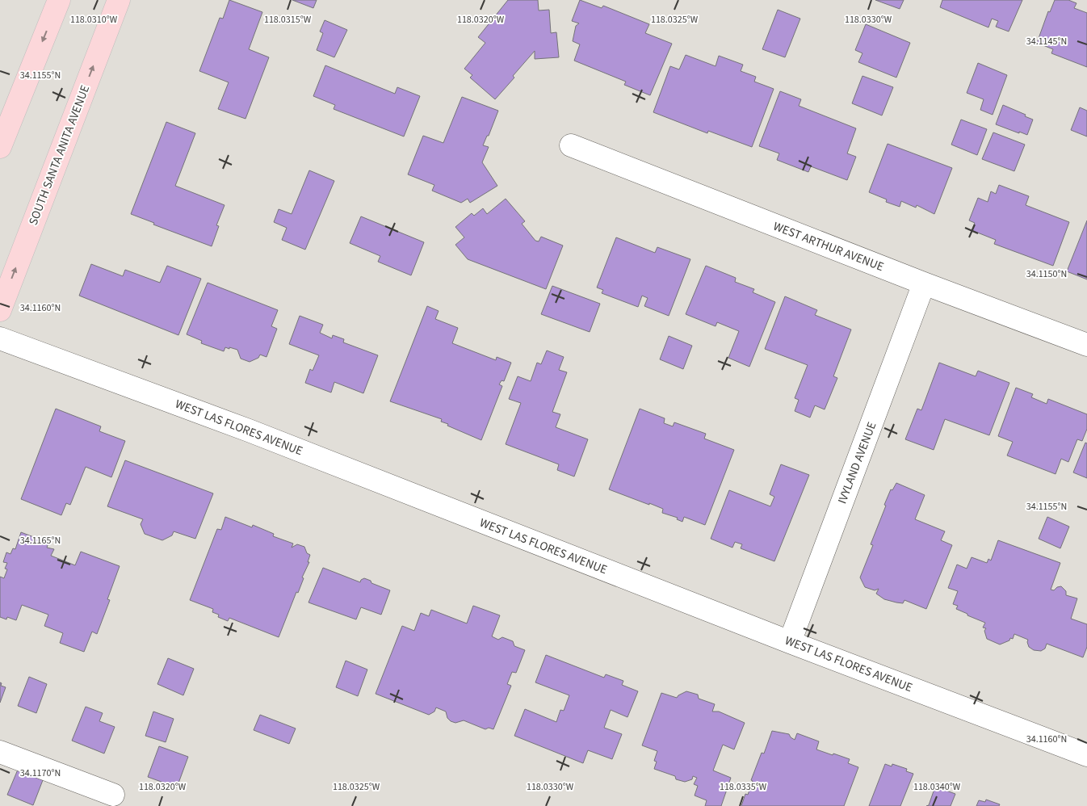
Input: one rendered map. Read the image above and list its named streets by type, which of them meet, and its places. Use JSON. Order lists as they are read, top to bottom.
{
  "streets": {
    "main road": ["SOUTH SANTA ANITA AVENUE"],
    "street": ["WEST ARTHUR AVENUE", "WEST LAS FLORES AVENUE", "IVYLAND AVENUE"]
  },
  "crossings": [
    ["WEST ARTHUR AVENUE", "IVYLAND AVENUE"],
    ["WEST LAS FLORES AVENUE", "IVYLAND AVENUE"]
  ],
  "coordinates": [
    "118.0310°W",
    "118.0315°W",
    "118.0320°W",
    "118.0325°W",
    "118.0330°W",
    "34.1145°N",
    "34.1155°N",
    "34.1150°N",
    "34.1160°N",
    "34.1165°N",
    "34.1170°N",
    "118.0335°W",
    "118.0340°W"
  ]
}
